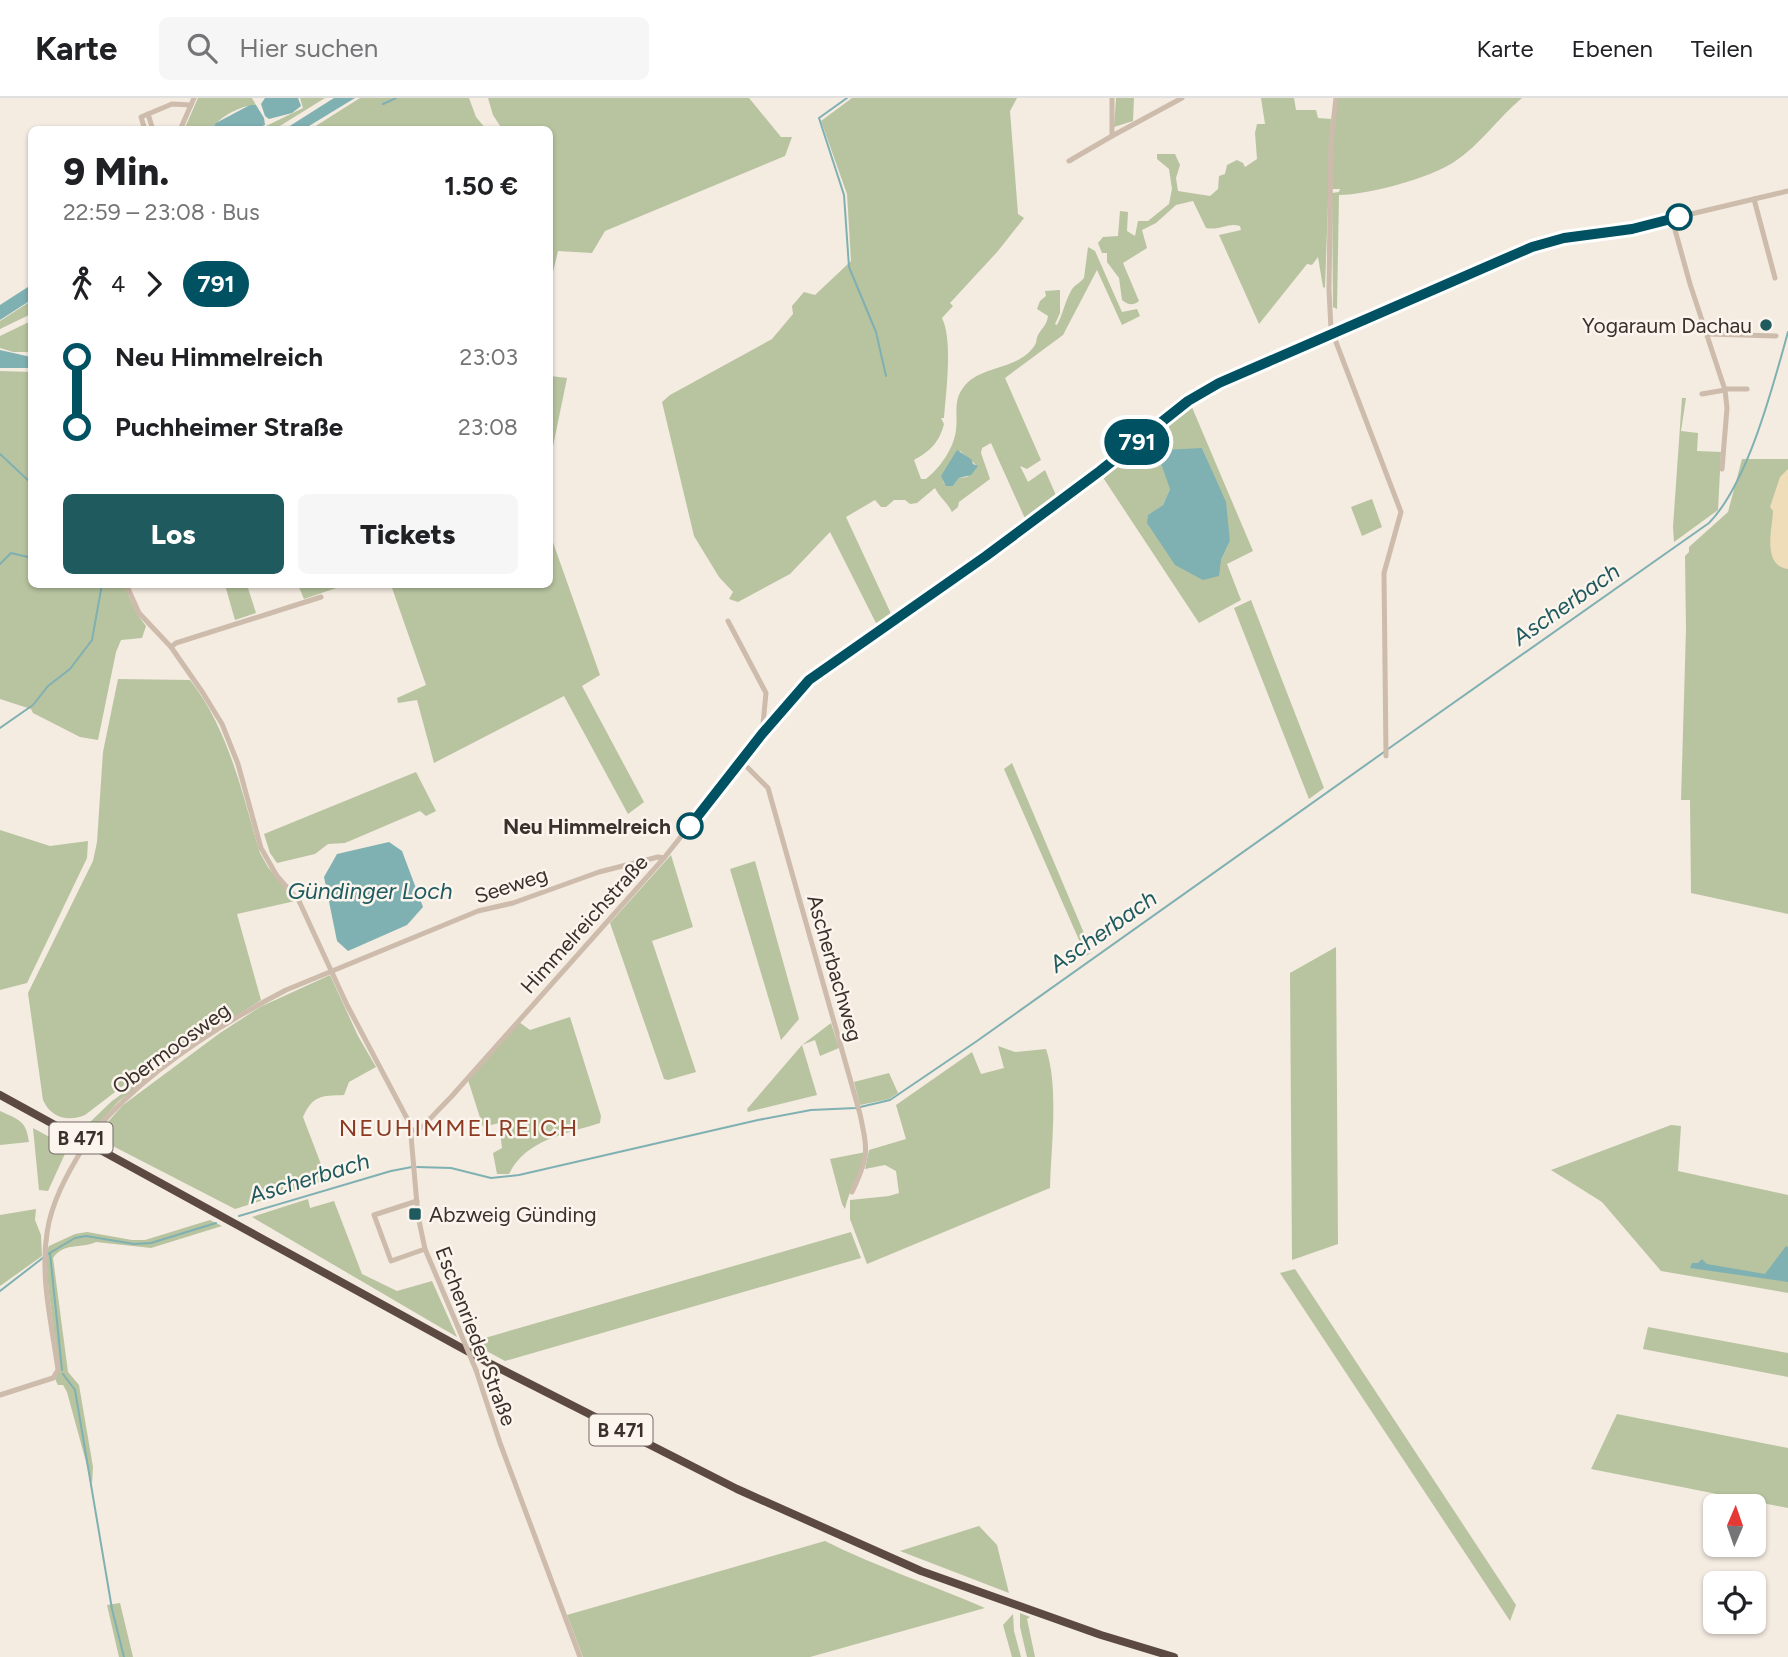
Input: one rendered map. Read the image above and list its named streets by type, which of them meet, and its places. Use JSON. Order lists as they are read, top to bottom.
{
  "streets": {
    "highway": ["B 471"],
    "street": [
      "Seeweg",
      "Himmelreichstraße",
      "Ascherbachweg",
      "Obermoosweg",
      "Eschenrieder Straße"
    ]
  },
  "crossings": [
    ["Seeweg", "Himmelreichstraße"],
    ["Seeweg", "Obermoosweg"],
    ["Seeweg", "Eschenrieder Straße"],
    ["Himmelreichstraße", "Ascherbachweg"],
    ["Himmelreichstraße", "Eschenrieder Straße"],
    ["Obermoosweg", "Eschenrieder Straße"]
  ],
  "districts": ["NEUHIMMELREICH"],
  "water": ["Ascherbach", "Gündinger Loch"],
  "places": {
    "other": ["Yogaraum Dachau", "Neu Himmelreich"],
    "transit": ["Abzweig Günding"]
  },
  "lines": ["bus line 791"],
  "north": "top",
  "page": {
    "header": "Karte",
    "search": "Hier suchen",
    "nav": ["Karte", "Ebenen", "Teilen"],
    "on_map": "791",
    "heading": ["9 Min.", "22:59 – 23:08 · Bus", "1.50 €"],
    "legs": ["4", "791"],
    "list": [
      {
        "name": "Neu Himmelreich",
        "value": "23:03"
      },
      {
        "name": "Puchheimer Straße",
        "value": "23:08"
      }
    ],
    "buttons": ["Los", "Tickets"]
  }
}
